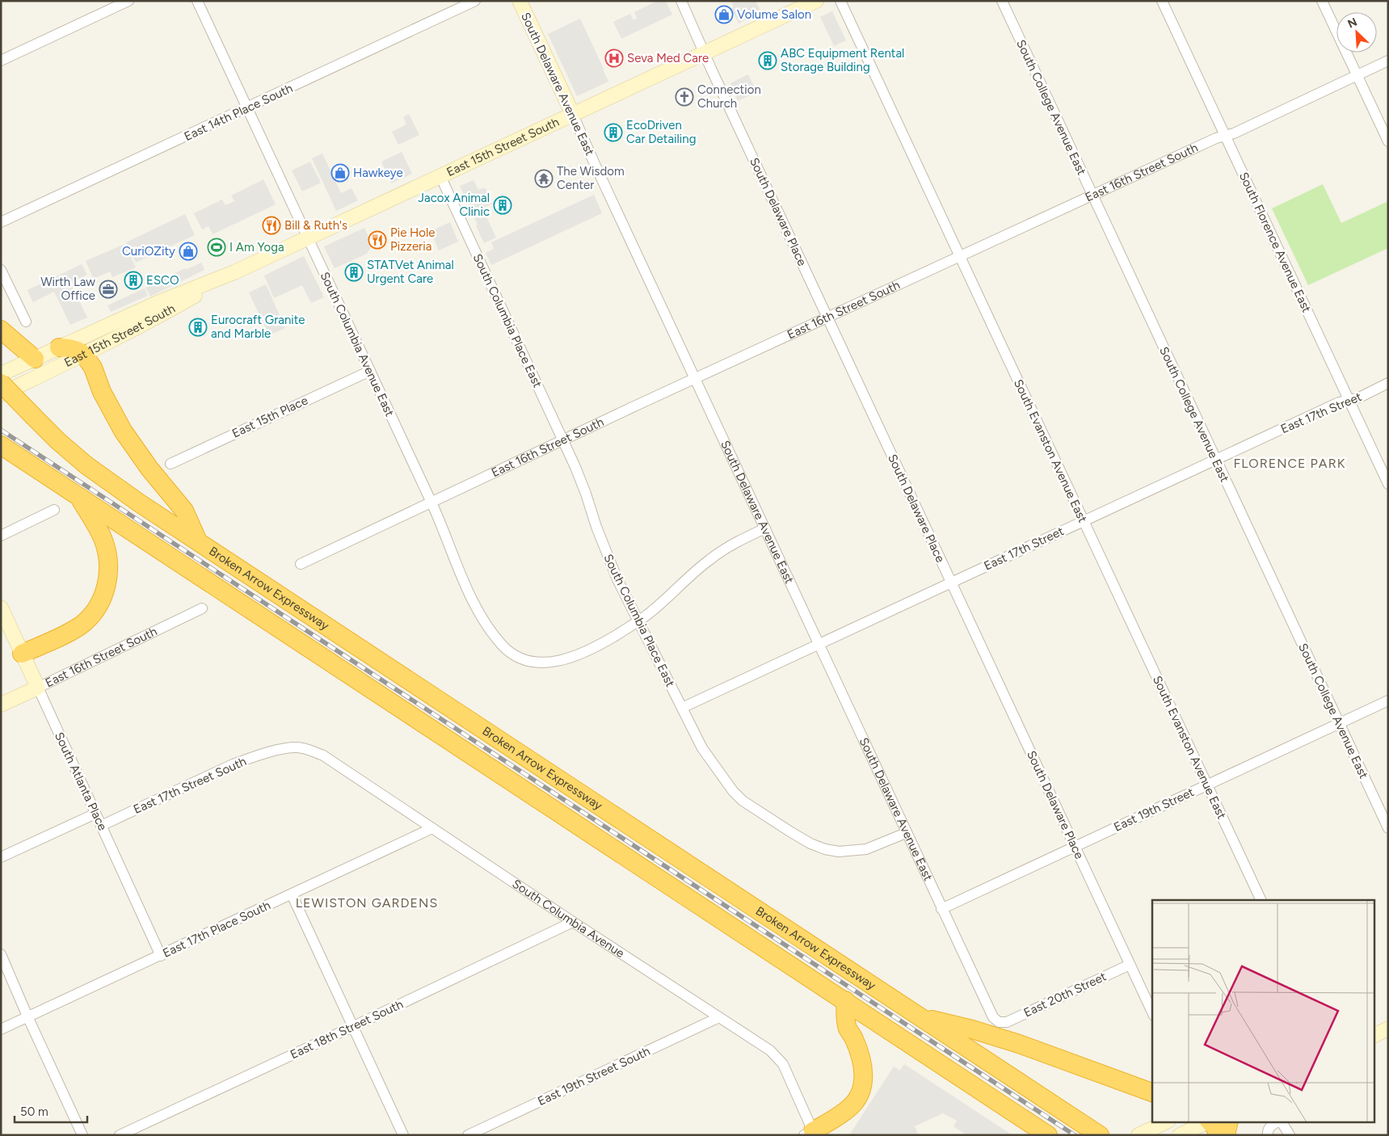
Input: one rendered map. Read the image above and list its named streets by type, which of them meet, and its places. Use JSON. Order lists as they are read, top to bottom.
{
  "streets": {
    "highway": ["Broken Arrow Expressway"],
    "main road": [
      "South Delaware Avenue East",
      "East 15th Street South",
      "East 16th Street South",
      "South Atlanta Place"
    ],
    "street": [
      "South College Avenue East",
      "East 14th Place South",
      "South Delaware Place",
      "South Florence Avenue East",
      "South Columbia Place East",
      "South Columbia Avenue East",
      "East 17th Street",
      "East 15th Place",
      "South Evanston Avenue East",
      "East 17th Street South",
      "East 19th Street",
      "South Columbia Avenue",
      "East 17th Place South",
      "East 20th Street",
      "East 18th Street South",
      "East 19th Street South"
    ]
  },
  "crossings": [
    ["South Delaware Avenue East", "East 15th Street South"],
    ["South Delaware Avenue East", "East 16th Street South"],
    ["South Delaware Avenue East", "South Columbia Place East"],
    ["South Delaware Avenue East", "South Columbia Avenue East"],
    ["South Delaware Avenue East", "East 17th Street"],
    ["South Delaware Avenue East", "East 19th Street"],
    ["South Delaware Avenue East", "East 20th Street"],
    ["South College Avenue East", "East 16th Street South"],
    ["South College Avenue East", "East 17th Street"],
    ["South College Avenue East", "East 19th Street"],
    ["East 14th Place South", "South Columbia Avenue East"],
    ["East 15th Street South", "South Delaware Place"],
    ["East 15th Street South", "South Columbia Place East"],
    ["East 15th Street South", "South Columbia Avenue East"],
    ["East 16th Street South", "South Delaware Place"],
    ["East 16th Street South", "South Florence Avenue East"],
    ["East 16th Street South", "South Columbia Place East"],
    ["East 16th Street South", "South Columbia Avenue East"],
    ["East 16th Street South", "South Evanston Avenue East"],
    ["East 16th Street South", "South Atlanta Place"],
    ["South Delaware Place", "East 17th Street"],
    ["South Delaware Place", "East 19th Street"],
    ["South Delaware Place", "East 20th Street"],
    ["South Florence Avenue East", "East 17th Street"],
    ["South Columbia Place East", "South Columbia Avenue East"],
    ["South Columbia Place East", "East 17th Street"],
    ["South Columbia Avenue East", "East 15th Place"],
    ["East 17th Street", "South Evanston Avenue East"],
    ["South Evanston Avenue East", "East 19th Street"],
    ["South Atlanta Place", "East 17th Street South"],
    ["South Atlanta Place", "East 17th Place South"],
    ["East 17th Street South", "South Columbia Avenue"],
    ["South Columbia Avenue", "East 17th Place South"],
    ["South Columbia Avenue", "East 18th Street South"],
    ["South Columbia Avenue", "East 19th Street South"]
  ],
  "districts": ["FLORENCE PARK", "LEWISTON GARDENS"],
  "places": {
    "shop": ["Volume Salon", "Hawkeye", "CuriOZity"],
    "hospital": ["Seva Med Care"],
    "building": [
      "ABC Equipment Rental Storage Building",
      "EcoDriven Car Detailing",
      "Jacox Animal Clinic",
      "STATVet Animal Urgent Care",
      "ESCO",
      "Eurocraft Granite and Marble"
    ],
    "church": ["Connection Church"],
    "temple": ["The Wisdom Center"],
    "restaurant": ["Bill & Ruth's", "Pie Hole Pizzeria"],
    "sports": ["I Am Yoga"],
    "office": ["Wirth Law Office"]
  },
  "scale_bar": "50 m",
  "north": "top left"
}
